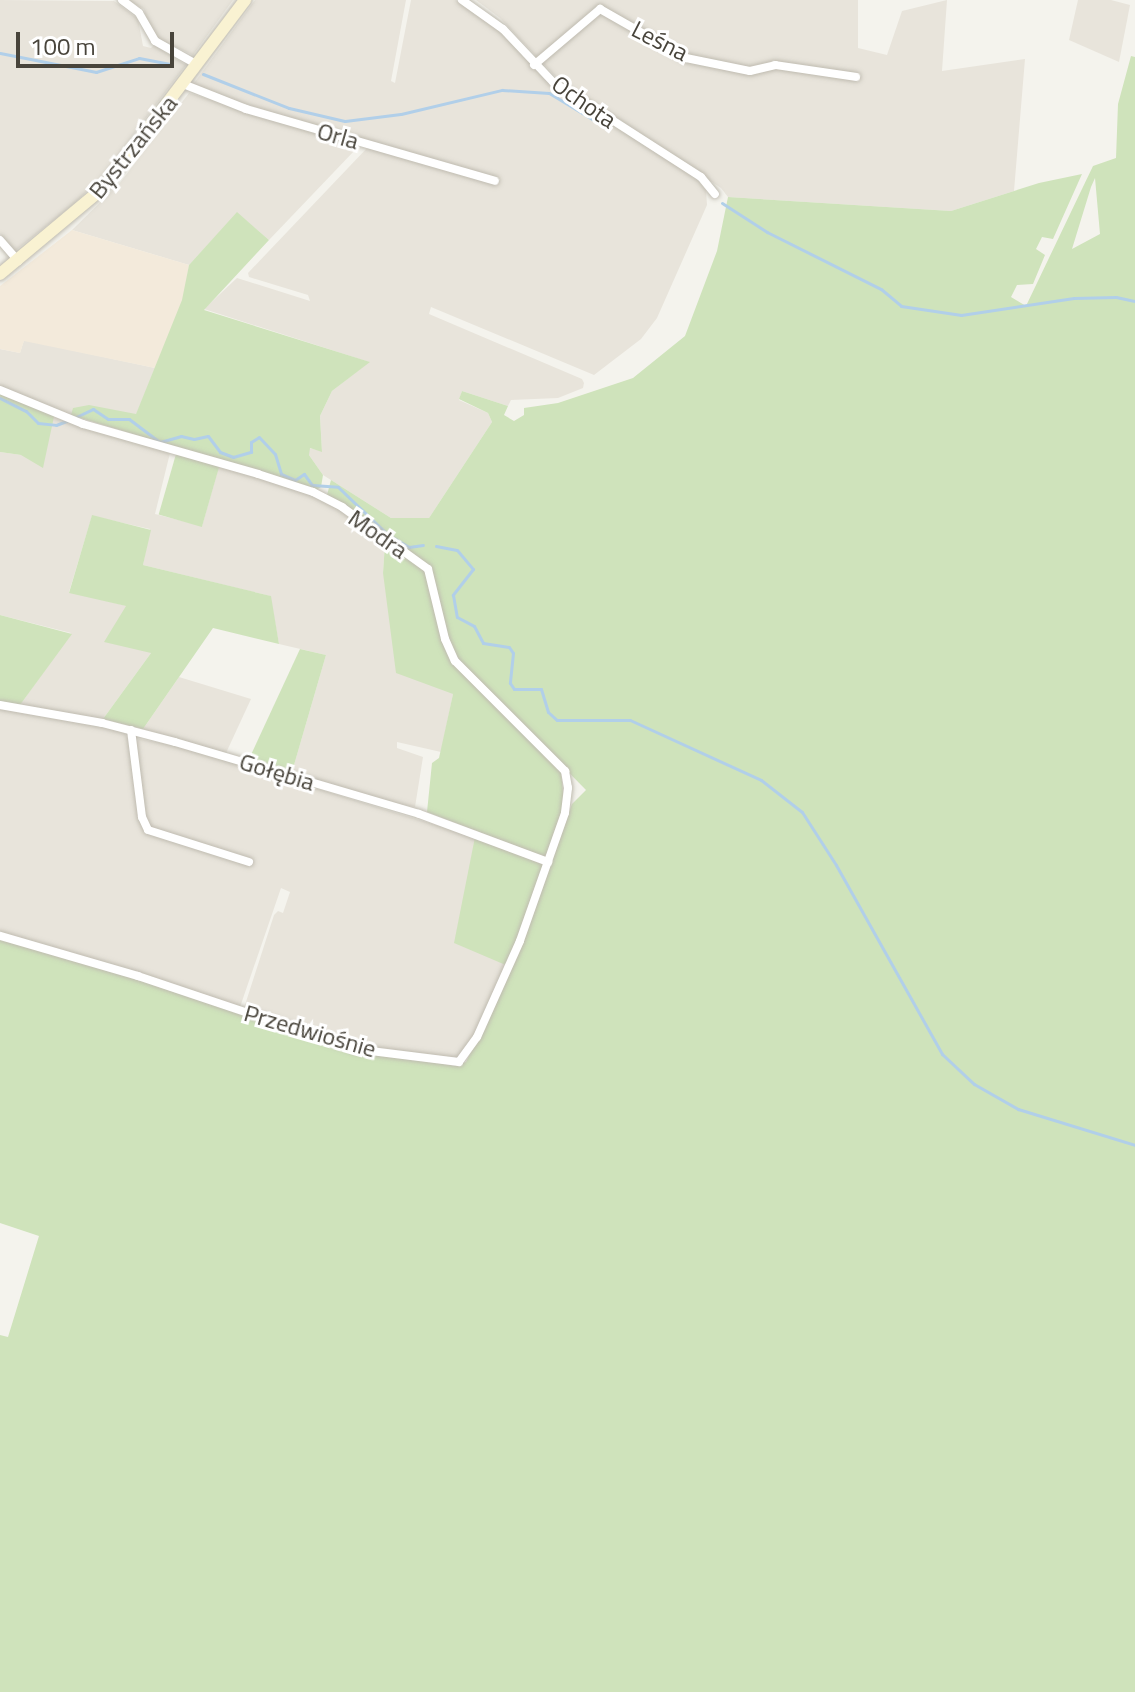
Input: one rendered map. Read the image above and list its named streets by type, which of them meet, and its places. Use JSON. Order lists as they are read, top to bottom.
{
  "streets": {
    "main road": ["Bystrzańska"],
    "street": [
      "Leśna",
      "Ochota",
      "Orla",
      "Modra",
      "Gołębia",
      "Przedwiośnie"
    ]
  },
  "crossings": [
    ["Leśna", "Ochota"],
    ["Orla", "Bystrzańska"],
    ["Modra", "Gołębia"],
    ["Modra", "Przedwiośnie"],
    ["Gołębia", "Przedwiośnie"]
  ],
  "scale_bar": "100 m"
}
